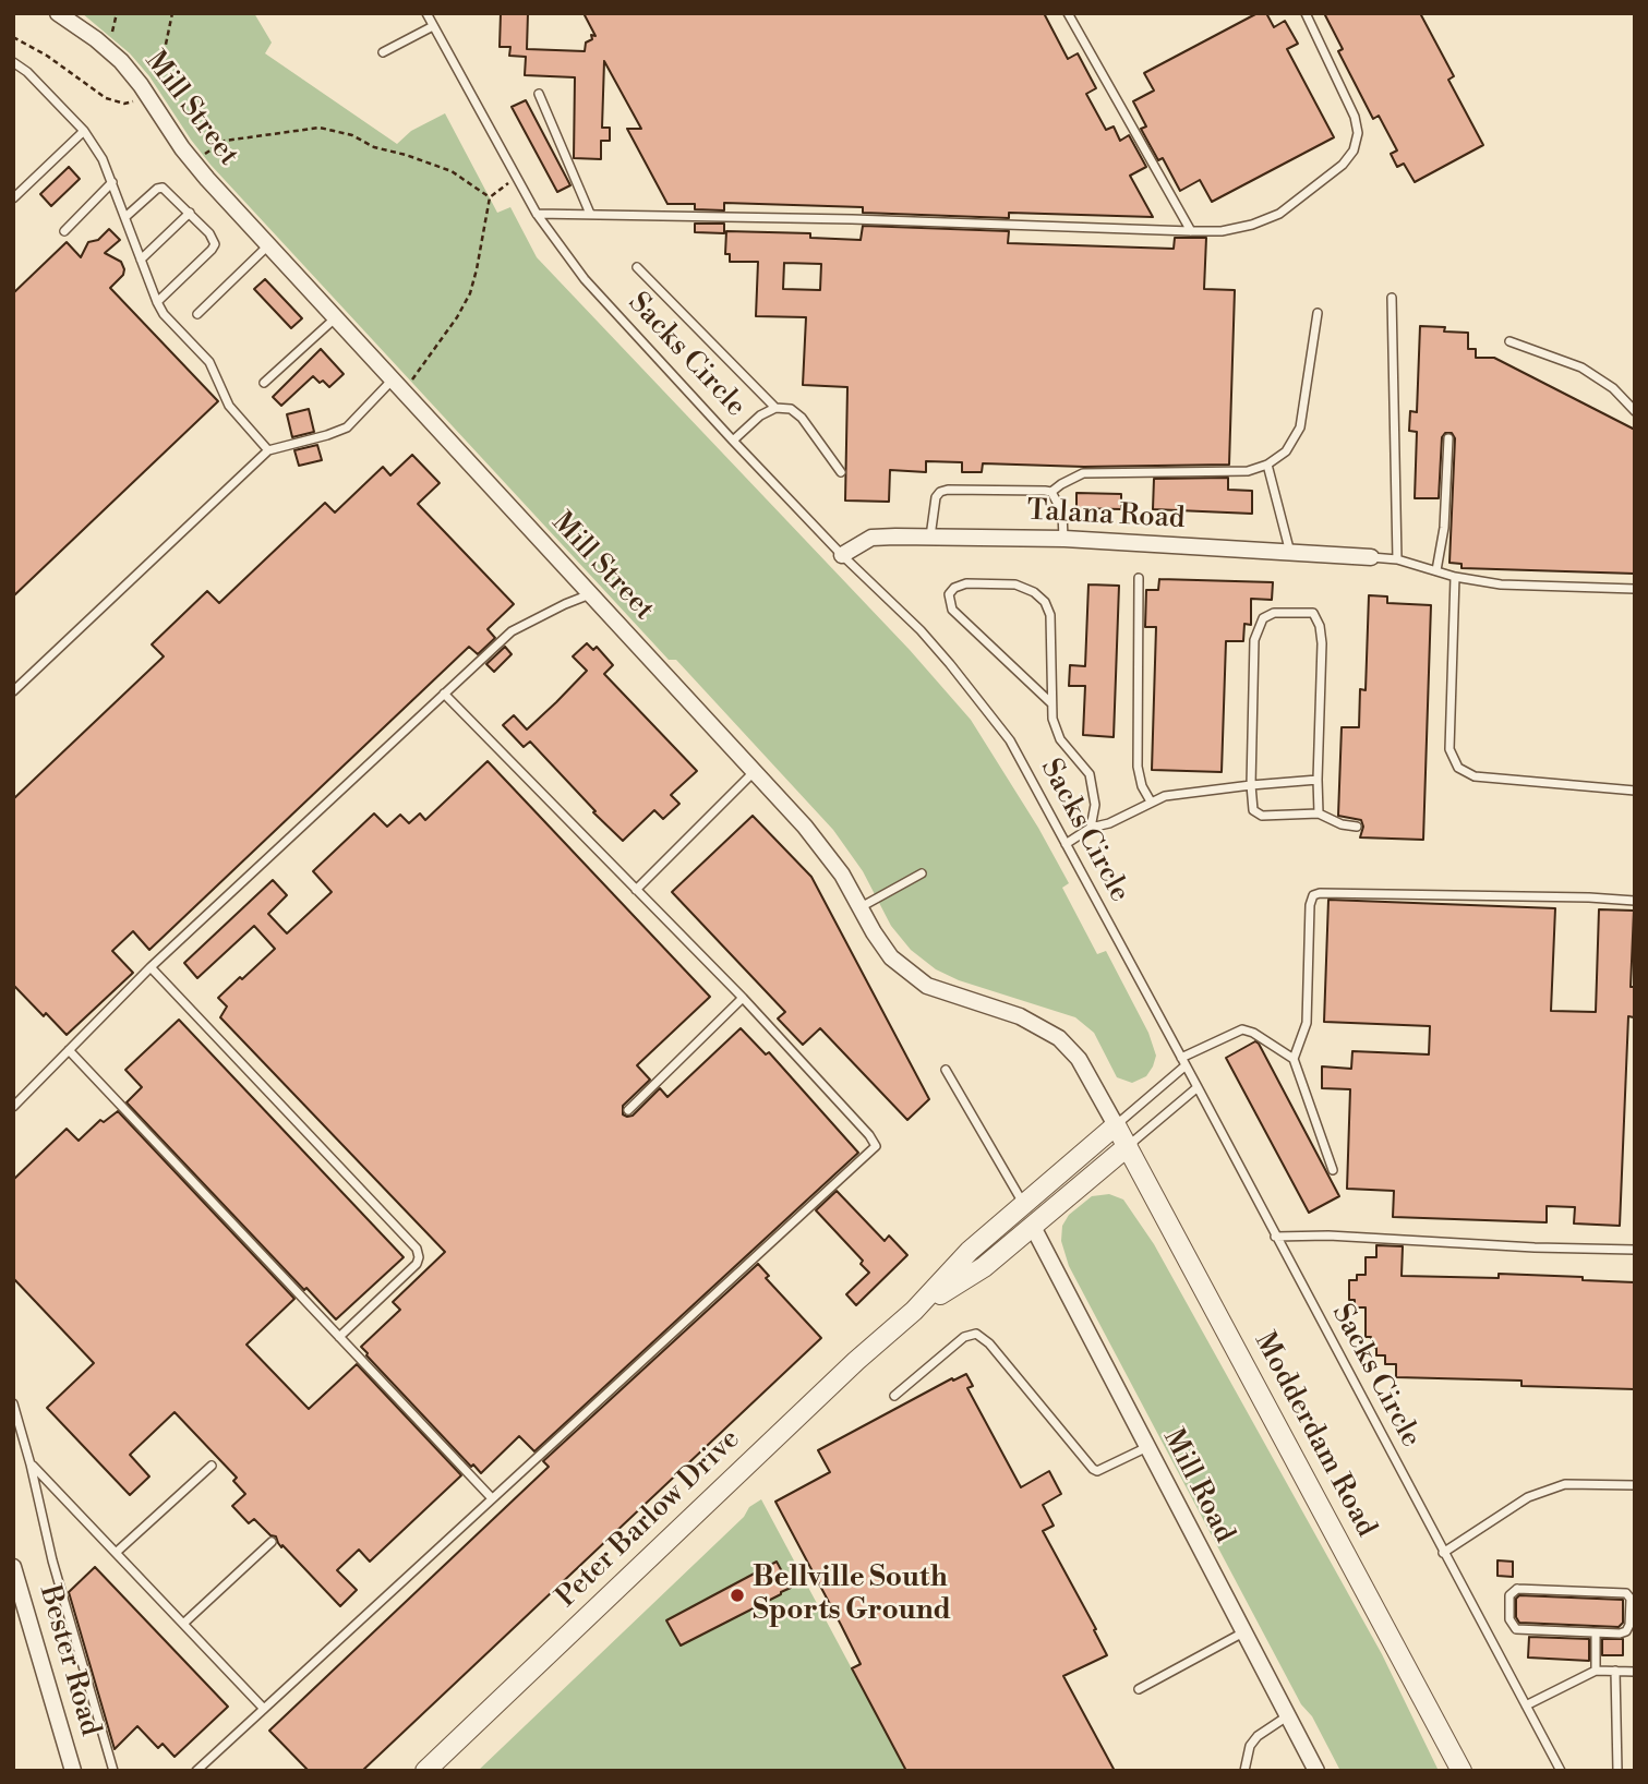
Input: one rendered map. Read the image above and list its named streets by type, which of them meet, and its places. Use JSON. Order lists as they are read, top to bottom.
{
  "streets": {
    "street": [
      "Mill Street",
      "Talana Road",
      "Modderdam Road",
      "Mill Road",
      "Peter Barlow Drive",
      "Bester Road"
    ],
    "lane": ["Sacks Circle"]
  },
  "crossings": [
    ["Mill Street", "Modderdam Road"],
    ["Mill Street", "Peter Barlow Drive"],
    ["Sacks Circle", "Talana Road"],
    ["Sacks Circle", "Peter Barlow Drive"],
    ["Modderdam Road", "Peter Barlow Drive"],
    ["Mill Road", "Peter Barlow Drive"]
  ],
  "places": ["Bellville South Sports Ground"]
}
